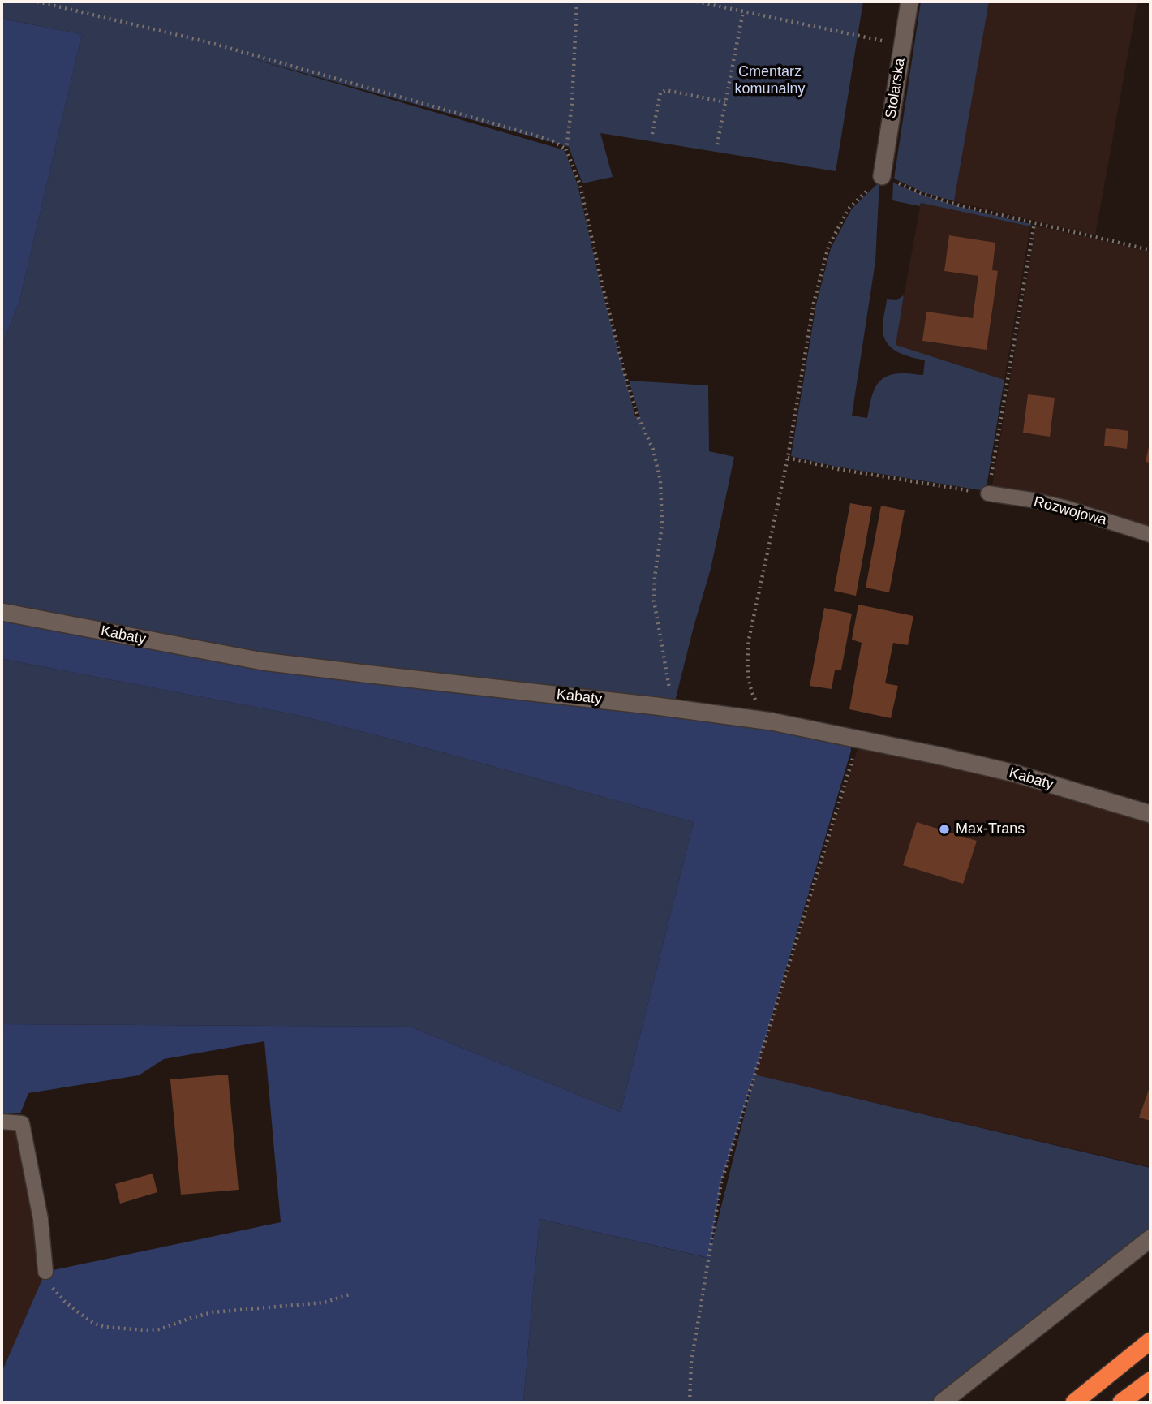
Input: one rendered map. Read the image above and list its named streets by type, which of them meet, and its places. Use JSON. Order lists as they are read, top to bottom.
{
  "streets": {
    "street": ["Stolarska", "Kabaty"],
    "lane": ["Rozwojowa"]
  },
  "parks": ["Cmentarz komunalny"],
  "places": ["Max-Trans"]
}
